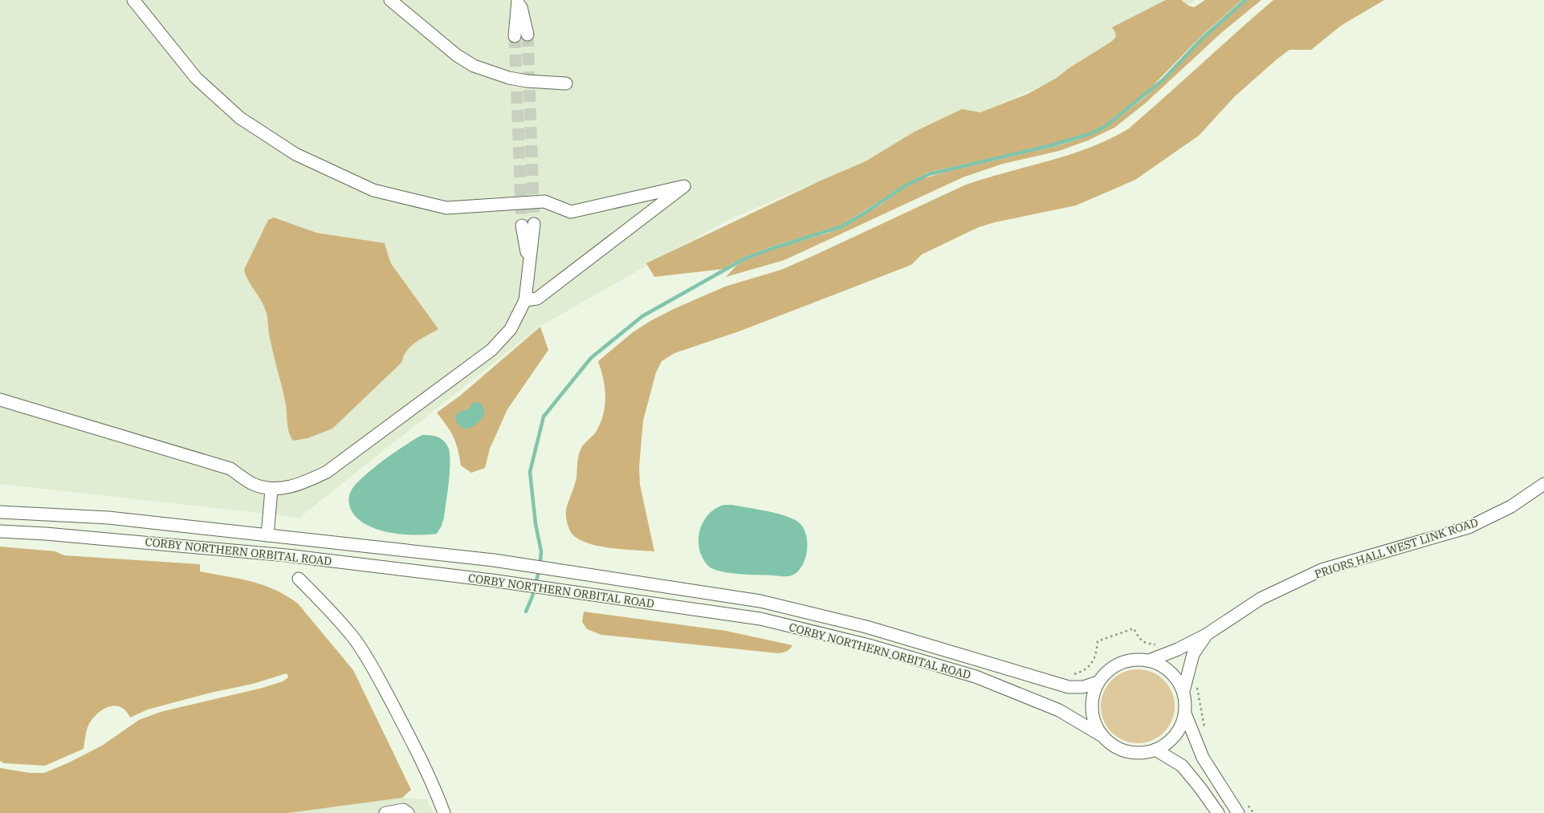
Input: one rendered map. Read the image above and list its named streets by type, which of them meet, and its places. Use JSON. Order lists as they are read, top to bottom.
{
  "streets": {
    "street": ["PRIORS HALL WEST LINK ROAD", "CORBY NORTHERN ORBITAL ROAD"]
  },
  "crossings": [
    ["PRIORS HALL WEST LINK ROAD", "CORBY NORTHERN ORBITAL ROAD"]
  ]
}
